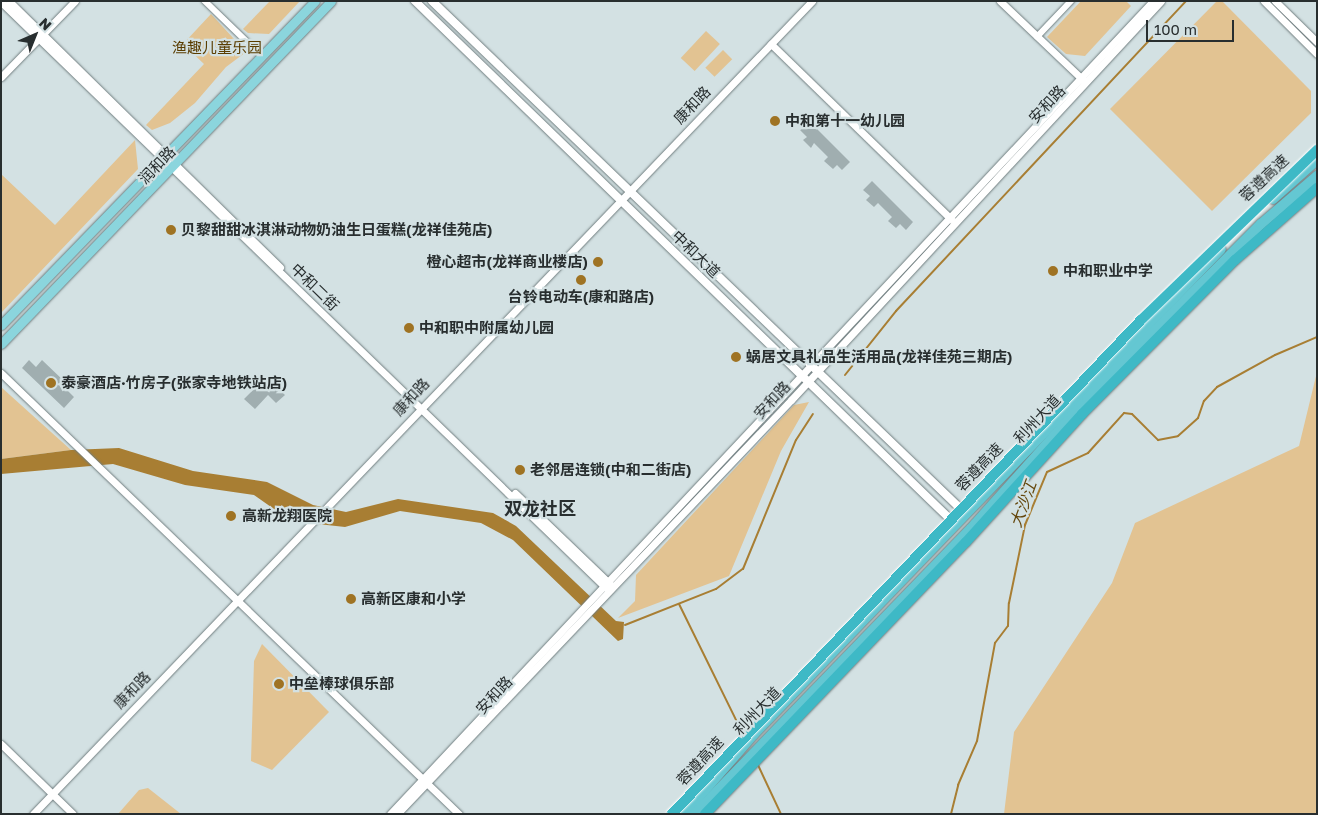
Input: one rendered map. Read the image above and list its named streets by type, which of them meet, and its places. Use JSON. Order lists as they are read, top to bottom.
{
  "streets": {
    "highway": ["蓉遵高速", "利州大道"],
    "main road": ["润和路", "中和大道"],
    "street": ["安和路", "康和路", "中和二街"]
  },
  "crossings": [
    ["安和路", "中和大道"],
    ["安和路", "中和二街"],
    ["康和路", "中和大道"],
    ["康和路", "中和二街"],
    ["润和路", "中和二街"],
    ["中和大道", "利州大道"]
  ],
  "districts": ["双龙社区"],
  "water": ["大沙江"],
  "parks": ["渔趣儿童乐园"],
  "places": [
    "中和第十一幼儿园",
    "贝黎甜甜冰淇淋动物奶油生日蛋糕(龙祥佳苑店)",
    "橙心超市(龙祥商业楼店)",
    "中和职业中学",
    "台铃电动车(康和路店)",
    "中和职中附属幼儿园",
    "蜗居文具礼品生活用品(龙祥佳苑三期店)",
    "泰豪酒店·竹房子(张家寺地铁站店)",
    "老邻居连锁(中和二街店)",
    "高新龙翔医院",
    "高新区康和小学",
    "中垒棒球俱乐部"
  ],
  "scale_bar": "100 m",
  "north": "top right"
}
